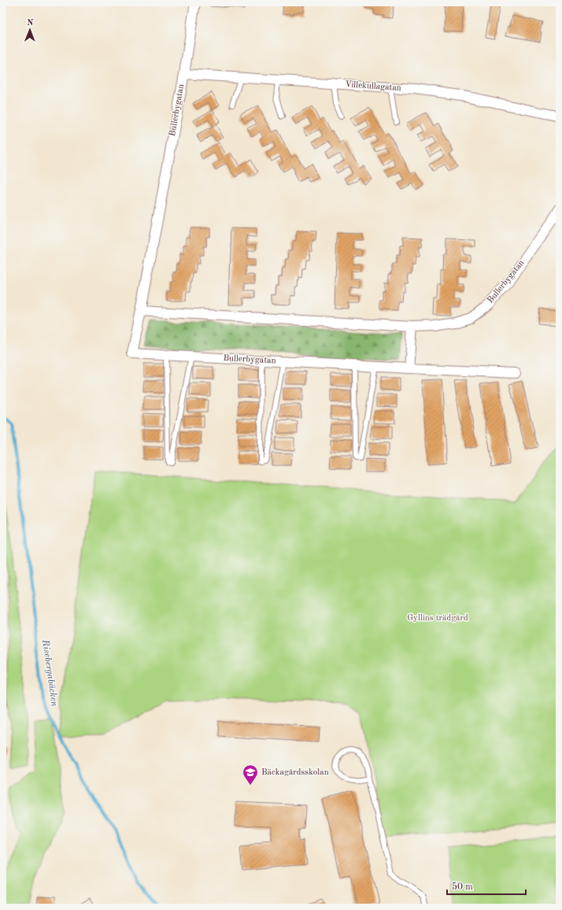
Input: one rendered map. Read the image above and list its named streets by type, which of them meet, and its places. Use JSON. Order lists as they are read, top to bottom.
{
  "streets": {
    "street": ["Villekullagatan", "Bullerbygatan"]
  },
  "crossings": [
    ["Villekullagatan", "Bullerbygatan"]
  ],
  "water": ["Risebergabäcken"],
  "parks": ["Gyllins trädgård"],
  "places": {
    "school or university": ["Bäckagårdsskolan"]
  },
  "scale_bar": "50 m",
  "north": "top"
}
